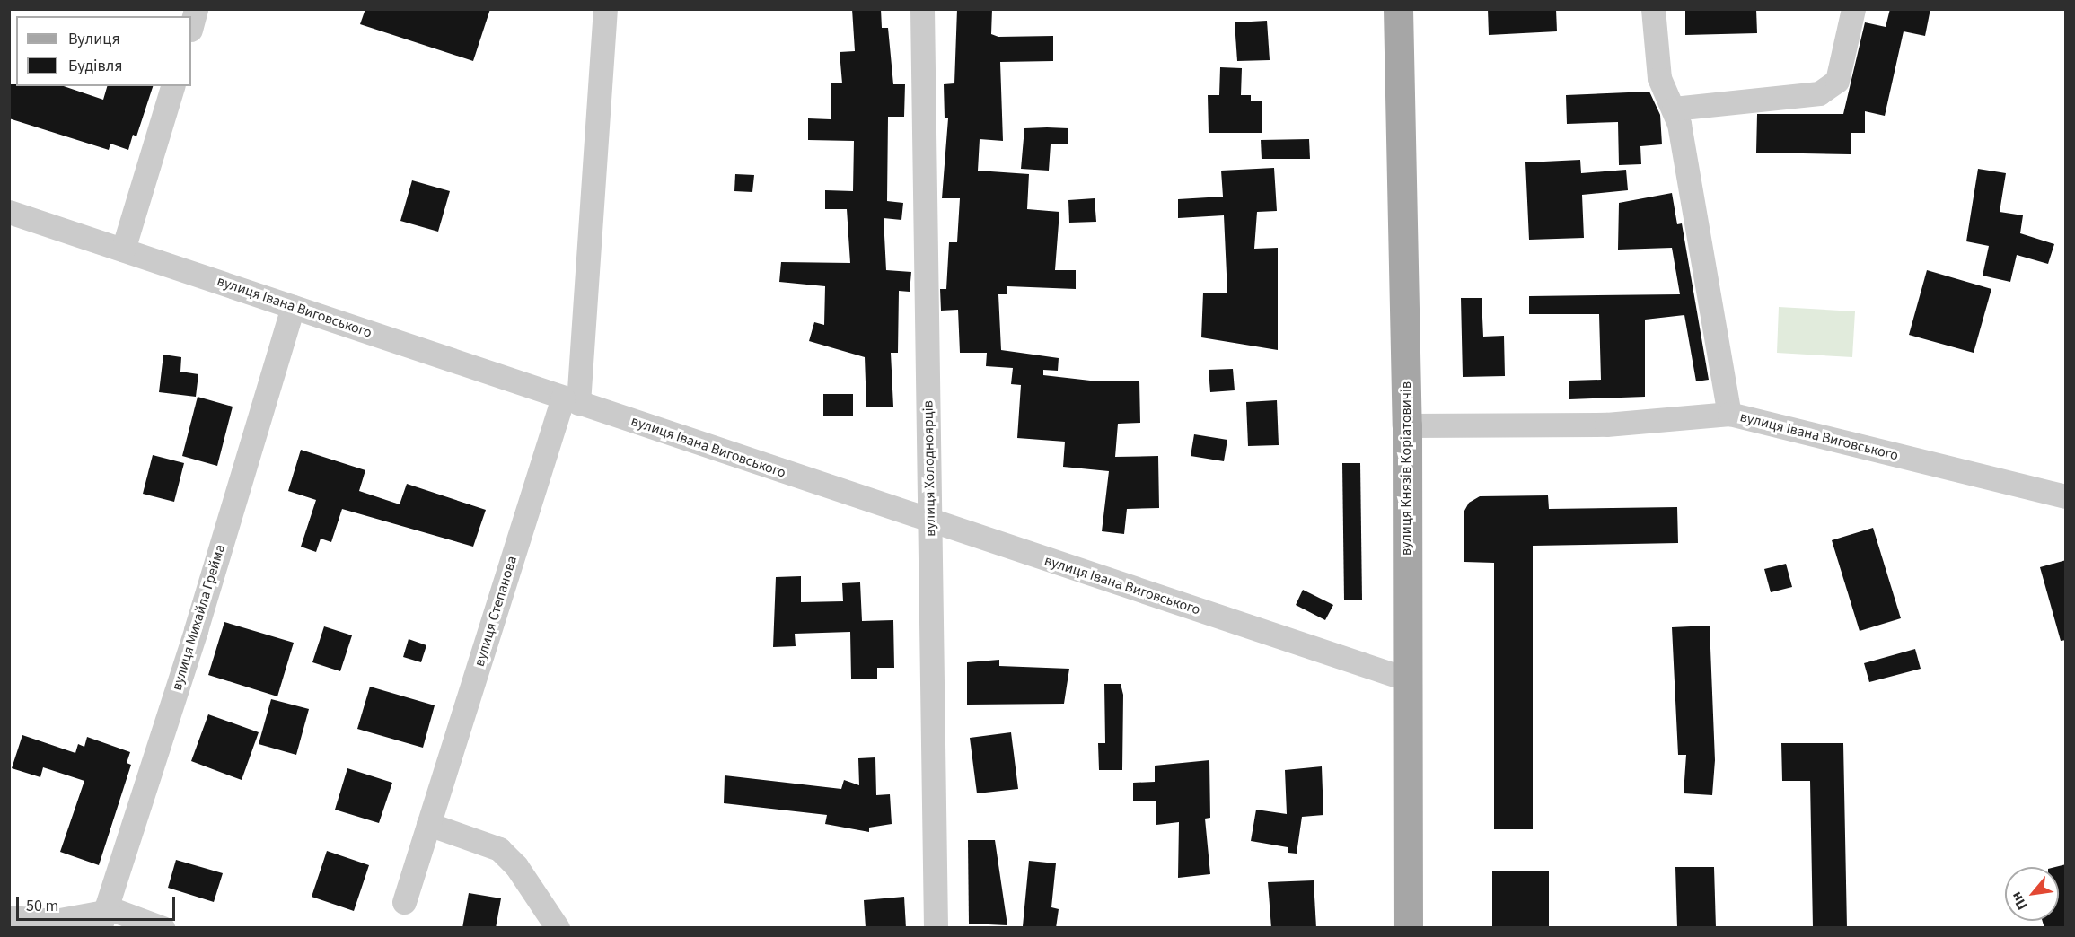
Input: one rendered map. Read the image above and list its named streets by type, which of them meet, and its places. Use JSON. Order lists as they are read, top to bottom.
{
  "streets": {
    "main road": ["вулиця Князів Коріатовичів"],
    "street": [
      "вулиця Івана Виговського",
      "вулиця Холодноярців",
      "вулиця Степанова",
      "вулиця Михайла Грейма"
    ]
  },
  "crossings": [
    ["вулиця Івана Виговського", "вулиця Холодноярців"],
    ["вулиця Івана Виговського", "вулиця Князів Коріатовичів"],
    ["вулиця Івана Виговського", "вулиця Степанова"],
    ["вулиця Івана Виговського", "вулиця Михайла Грейма"]
  ],
  "legend": ["Вулиця", "Будівля"],
  "scale_bar": "50 m",
  "north": "bottom left"
}
